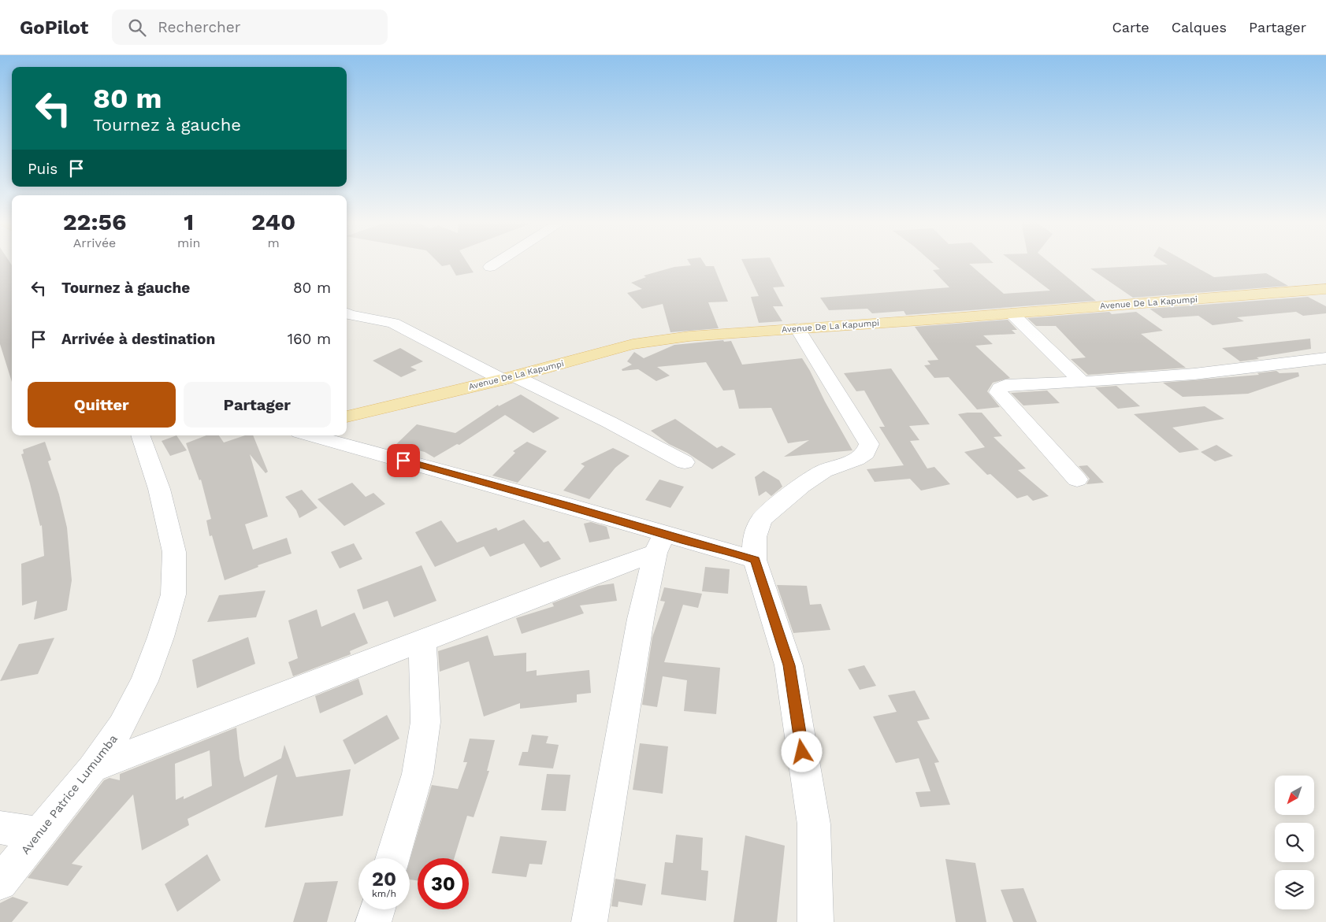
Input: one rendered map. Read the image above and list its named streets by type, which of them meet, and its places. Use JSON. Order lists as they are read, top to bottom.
{
  "streets": {
    "main road": ["Avenue De La Kapumpi"],
    "street": ["Avenue Patrice Lumumba"]
  },
  "north": "bottom left",
  "page": {
    "header": "GoPilot",
    "search": "Rechercher",
    "nav": ["Carte", "Calques", "Partager"],
    "turn": ["80 m", "Tournez à gauche"],
    "then": "Puis",
    "eta": [
      "22:56",
      "Arrivée",
      "1",
      "min",
      "240",
      "m"
    ],
    "list": [
      {
        "name": "Tournez à gauche",
        "value": "80 m"
      },
      {
        "name": "Arrivée à destination",
        "value": "160 m"
      }
    ],
    "buttons": ["Quitter", "Partager"],
    "speed": "20 km/h",
    "limit": "30"
  }
}
